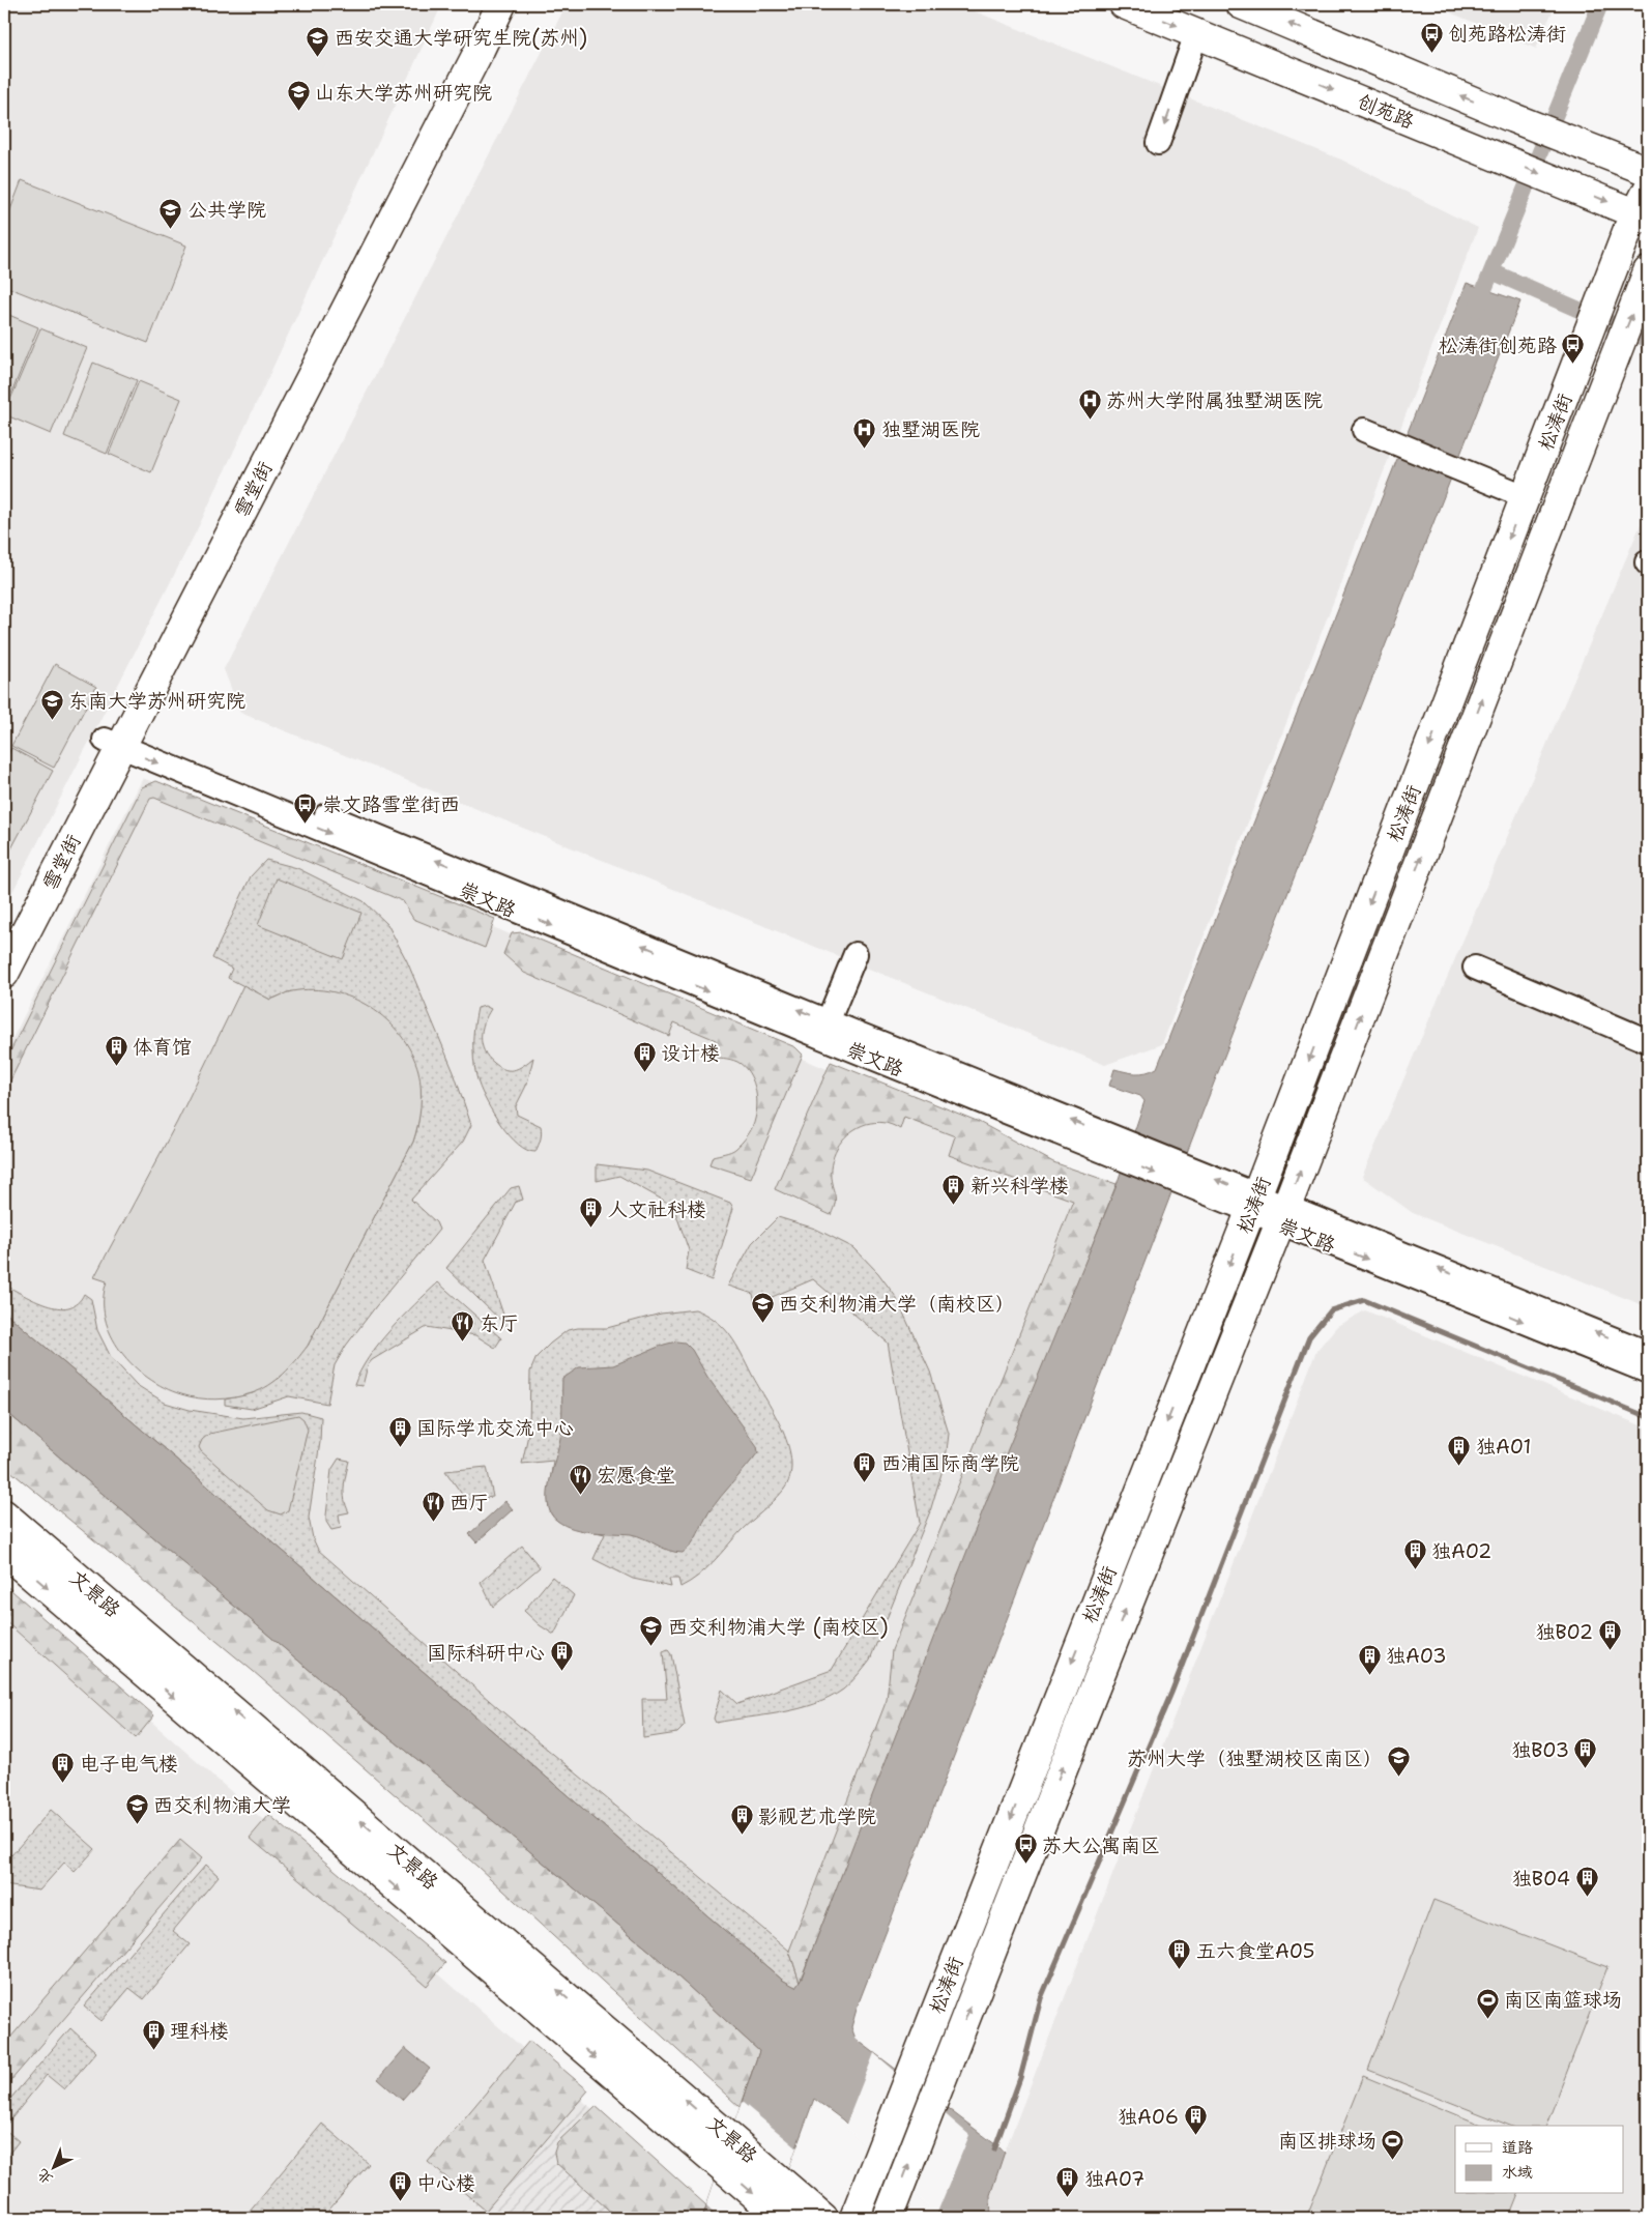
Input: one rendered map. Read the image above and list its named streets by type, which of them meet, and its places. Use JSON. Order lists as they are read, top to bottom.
{
  "streets": {
    "main road": [
      "创苑路",
      "松涛街",
      "雪堂街",
      "文景路"
    ],
    "street": ["崇文路"]
  },
  "crossings": [
    ["创苑路", "松涛街"],
    ["松涛街", "崇文路"],
    ["雪堂街", "崇文路"]
  ],
  "places": {
    "bus stop": [
      "创苑路松涛街",
      "松涛街创苑路",
      "崇文路雪堂街西",
      "苏大公寓南区"
    ],
    "school or university": [
      "西安交通大学研究生院(苏州)",
      "山东大学苏州研究院",
      "公共学院",
      "东南大学苏州研究院",
      "西交利物浦大学（南校区）",
      "西交利物浦大学 (南校区)",
      "苏州大学（独墅湖校区南区）",
      "西交利物浦大学"
    ],
    "hospital": ["苏州大学附属独墅湖医院", "独墅湖医院"],
    "building": [
      "体育馆",
      "设计楼",
      "新兴科学楼",
      "人文社科楼",
      "国际学术交流中心",
      "独A01",
      "西浦国际商学院",
      "独A02",
      "独B02",
      "国际科研中心",
      "独A03",
      "独B03",
      "电子电气楼",
      "影视艺术学院",
      "独B04",
      "五六食堂A05",
      "理科楼",
      "独A06",
      "独A07",
      "中心楼"
    ],
    "restaurant": ["东厅", "宏愿食堂", "西厅"],
    "sports": ["南区南篮球场", "南区排球场"]
  },
  "legend": ["道路", "水域"],
  "north": "bottom left"
}
